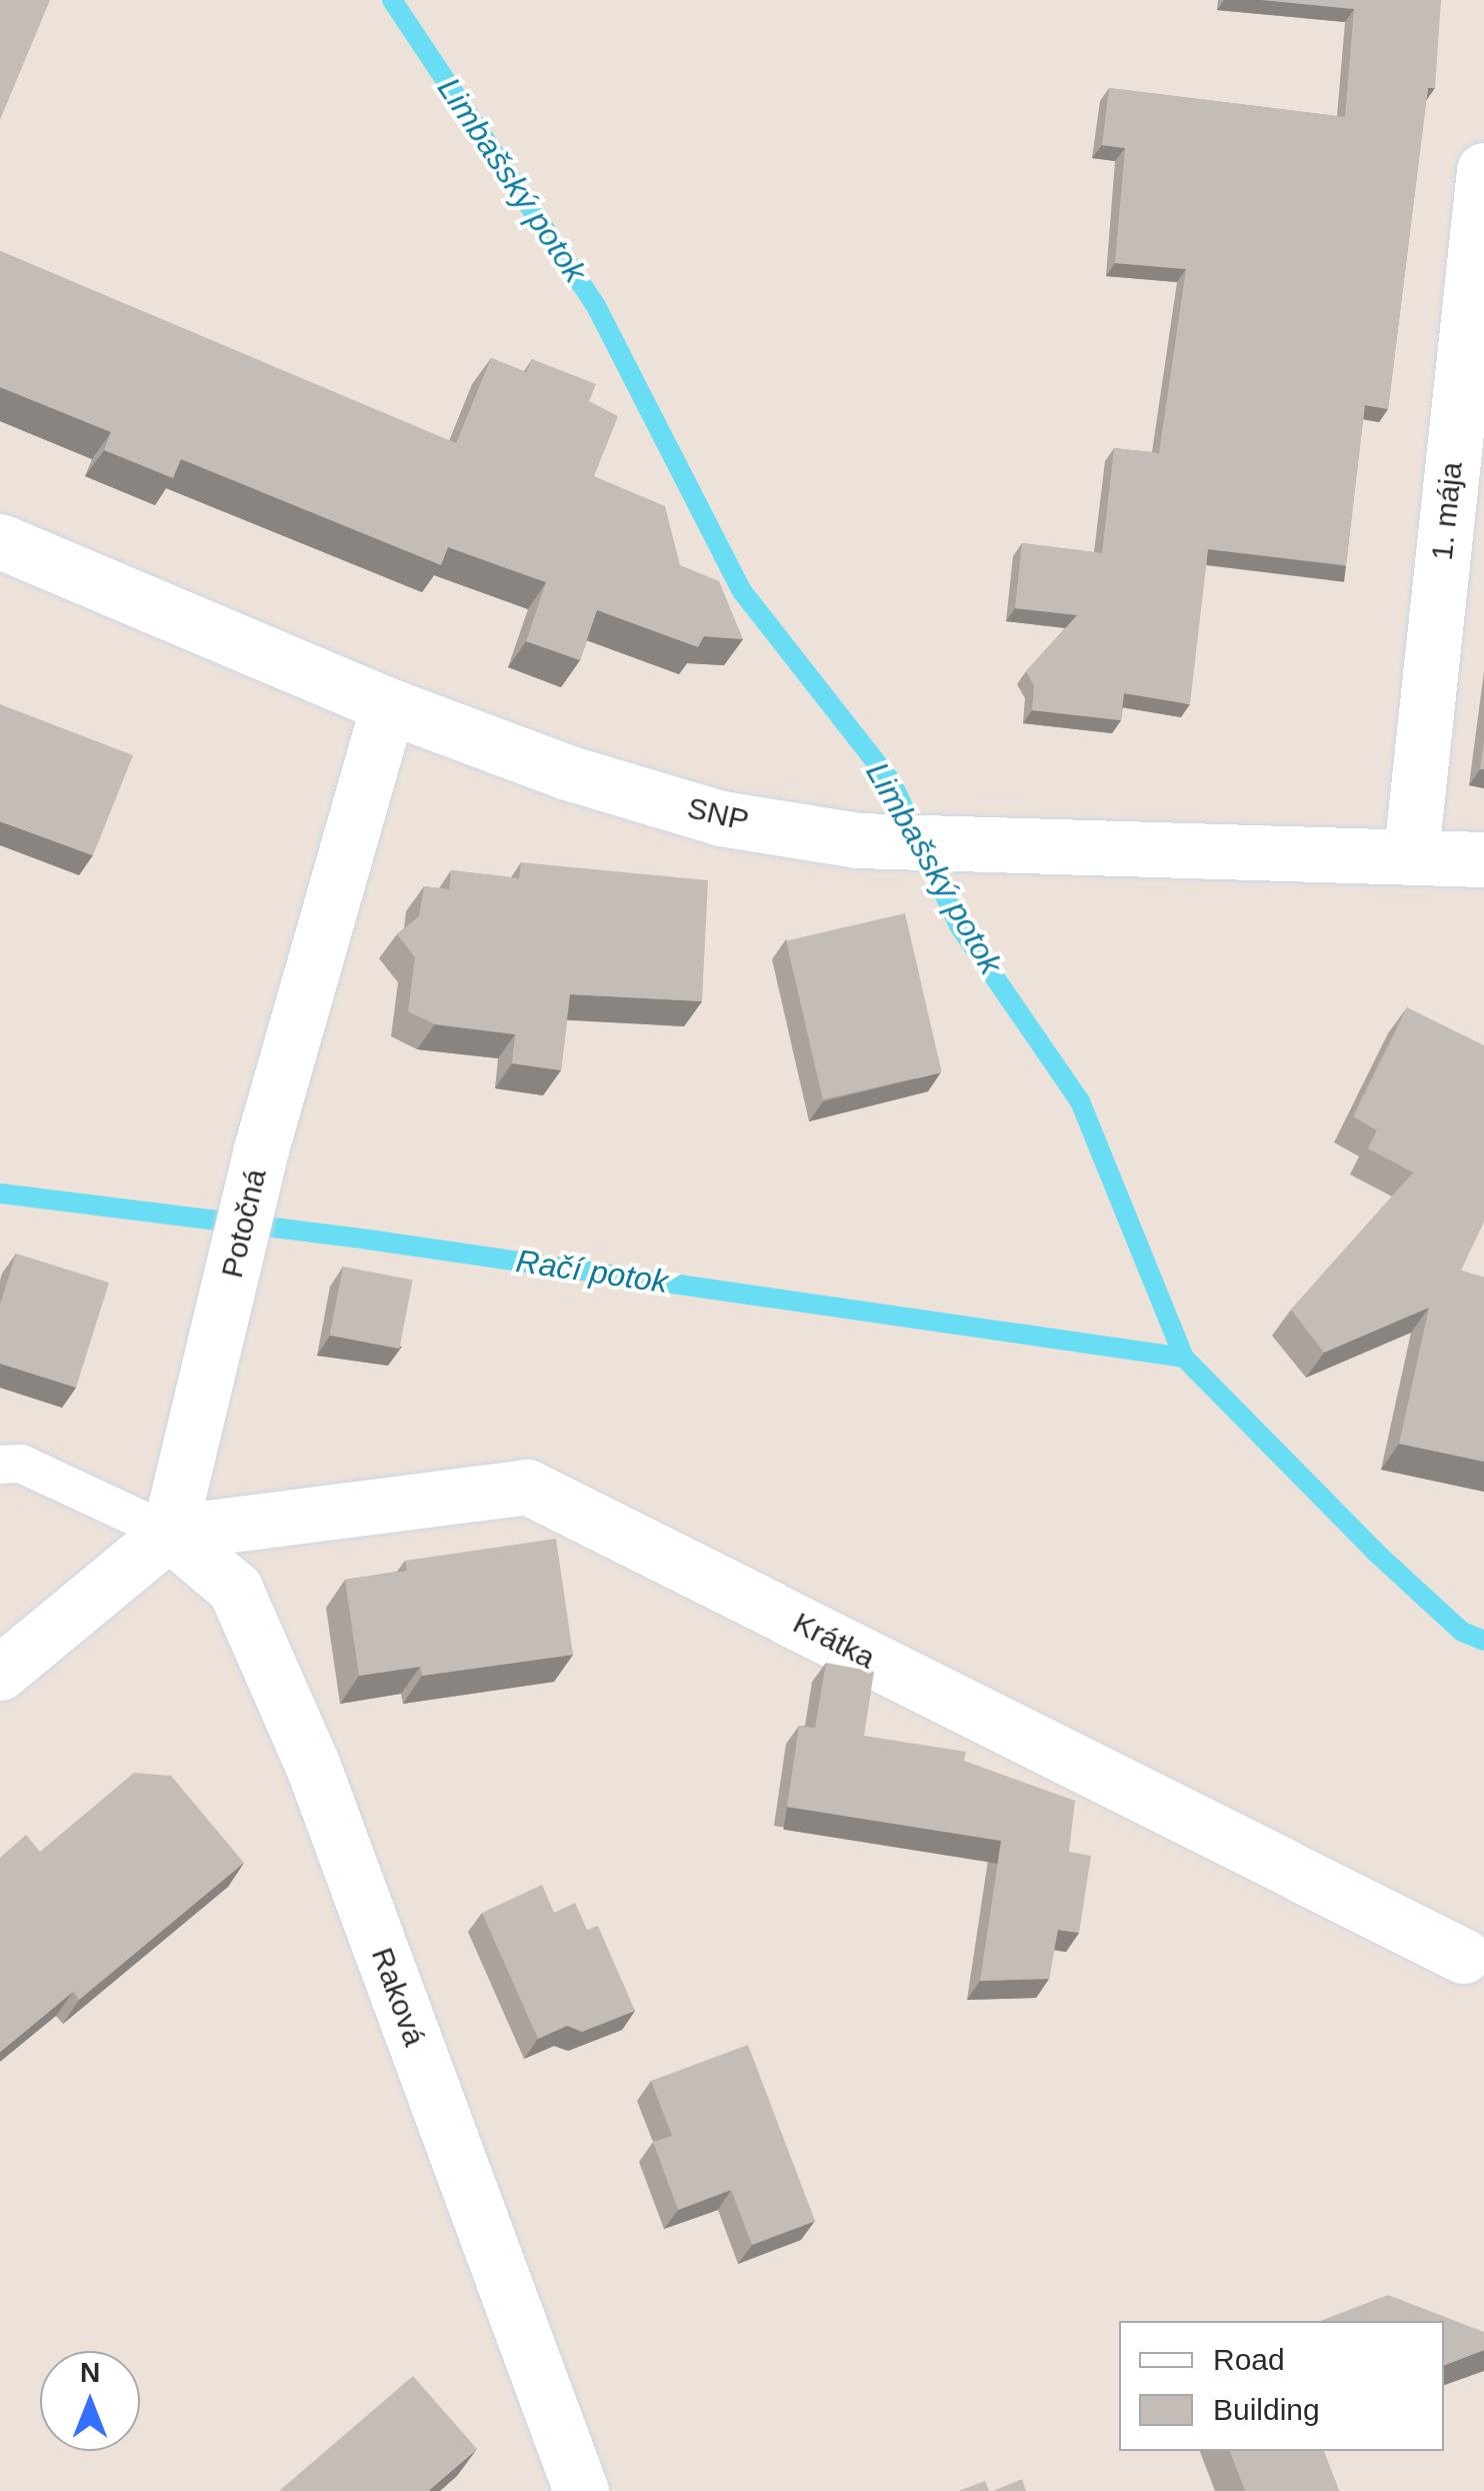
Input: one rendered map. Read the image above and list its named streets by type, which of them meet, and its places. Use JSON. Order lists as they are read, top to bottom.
{
  "streets": {
    "street": [
      "1. mája",
      "SNP",
      "Potočná",
      "Krátka",
      "Raková"
    ]
  },
  "crossings": [
    ["1. mája", "SNP"],
    ["SNP", "Potočná"],
    ["Potočná", "Krátka"],
    ["Potočná", "Raková"],
    ["Krátka", "Raková"]
  ],
  "water": ["Limbašský potok", "Račí potok"],
  "legend": ["Road", "Building"],
  "north": "top"
}
